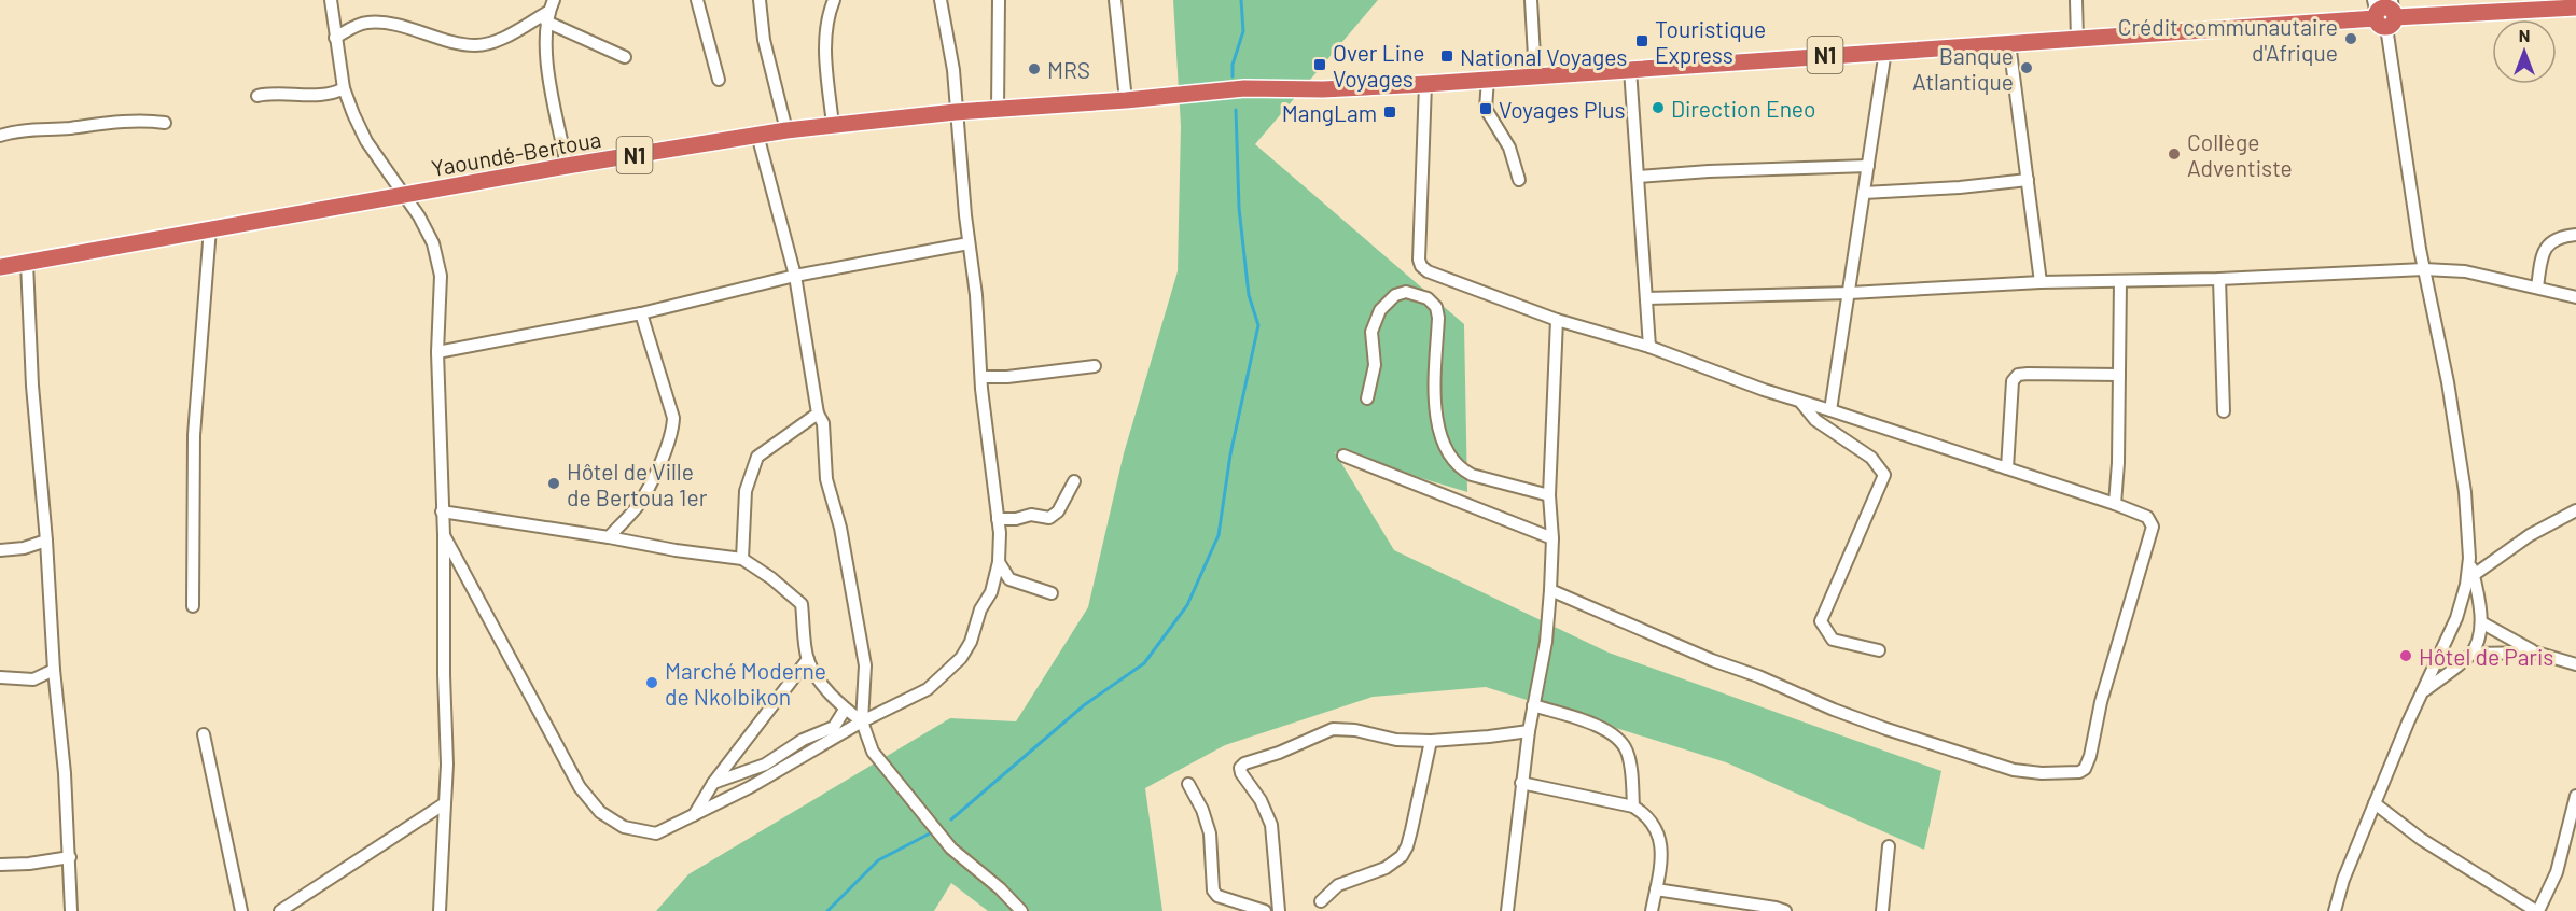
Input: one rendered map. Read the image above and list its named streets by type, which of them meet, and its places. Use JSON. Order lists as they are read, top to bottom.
{
  "streets": {
    "highway": ["N1", "Yaoundé-Bertoua"]
  },
  "crossings": [
    ["N1", "Yaoundé-Bertoua"]
  ],
  "places": {
    "other": [
      "Crédit communautaire d'Afrique",
      "Banque Atlantique",
      "MRS",
      "Direction Eneo",
      "Collège Adventiste",
      "Hôtel de Ville de Bertoua 1er",
      "Hôtel de Paris",
      "Marché Moderne de Nkolbikon"
    ],
    "transit": [
      "Touristique Express",
      "National Voyages",
      "Over Line Voyages",
      "Voyages Plus",
      "MangLam"
    ]
  },
  "north": "top"
}
